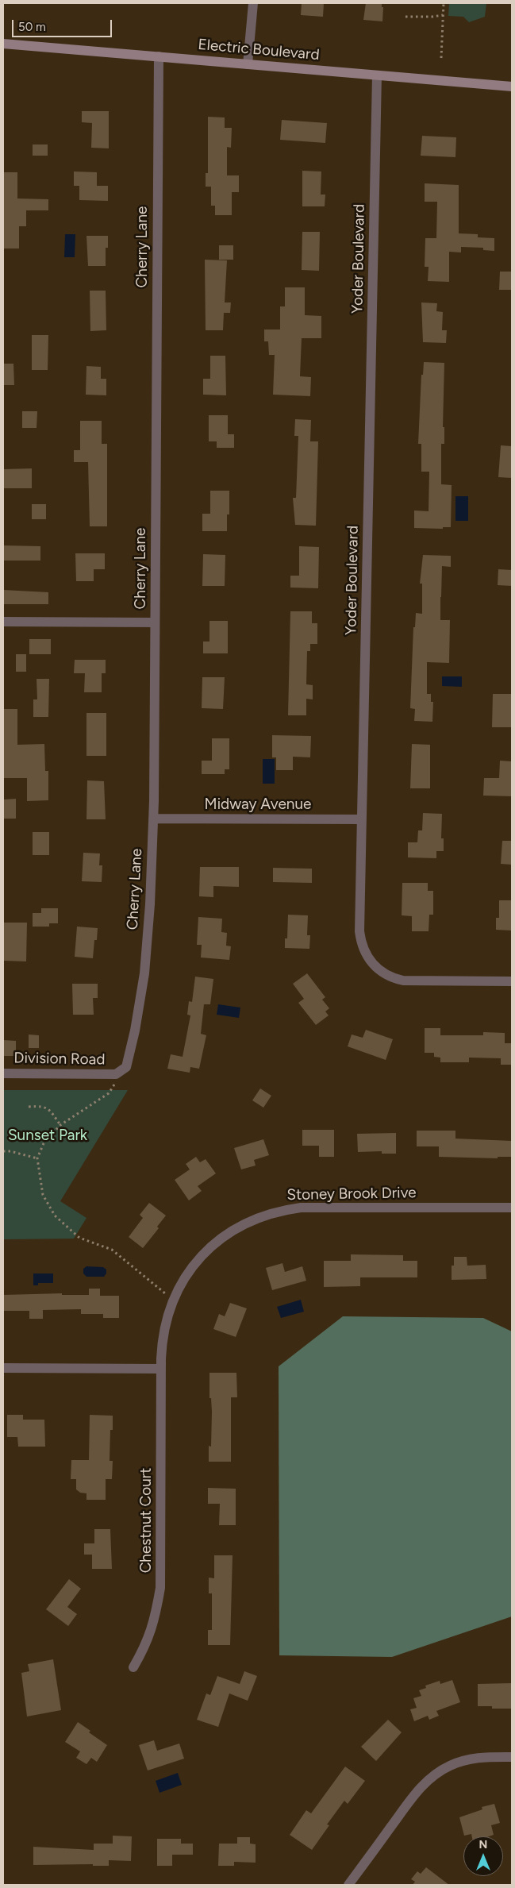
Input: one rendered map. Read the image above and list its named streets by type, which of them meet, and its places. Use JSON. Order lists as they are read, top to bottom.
{
  "streets": {
    "street": [
      "Electric Boulevard",
      "Cherry Lane",
      "Yoder Boulevard",
      "Midway Avenue",
      "Division Road",
      "Stoney Brook Drive",
      "Chestnut Court"
    ]
  },
  "crossings": [
    ["Electric Boulevard", "Cherry Lane"],
    ["Electric Boulevard", "Yoder Boulevard"],
    ["Cherry Lane", "Midway Avenue"],
    ["Cherry Lane", "Division Road"],
    ["Yoder Boulevard", "Midway Avenue"],
    ["Stoney Brook Drive", "Chestnut Court"]
  ],
  "parks": ["Sunset Park"],
  "scale_bar": "50 m",
  "north": "top"
}
